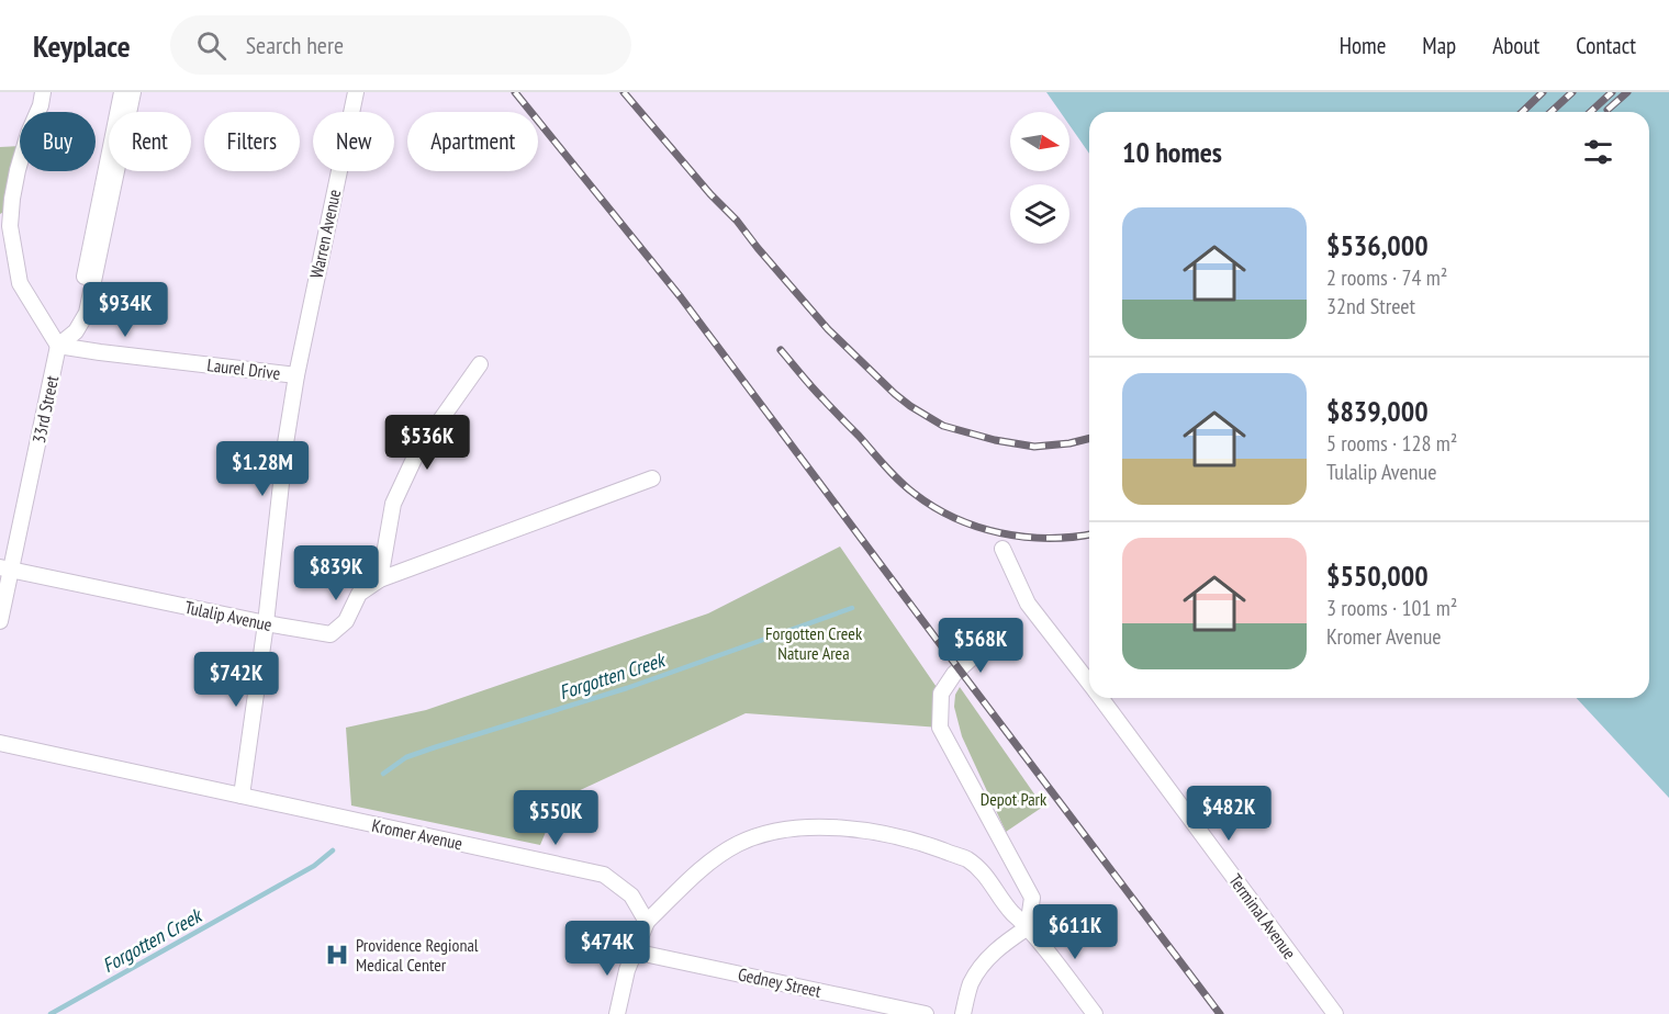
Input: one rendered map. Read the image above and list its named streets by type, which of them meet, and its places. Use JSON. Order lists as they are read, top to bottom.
{
  "streets": {
    "street": [
      "Warren Avenue",
      "Laurel Drive",
      "33rd Street",
      "Tulalip Avenue",
      "Kromer Avenue",
      "Terminal Avenue",
      "Gedney Street"
    ]
  },
  "crossings": [
    ["Warren Avenue", "Laurel Drive"],
    ["Laurel Drive", "33rd Street"],
    ["Laurel Drive", "Tulalip Avenue"],
    ["Laurel Drive", "Kromer Avenue"],
    ["33rd Street", "Tulalip Avenue"]
  ],
  "water": ["Forgotten Creek"],
  "parks": ["Forgotten Creek Nature Area", "Depot Park"],
  "places": {
    "hospital": ["Providence Regional Medical Center"]
  },
  "north": "right",
  "page": {
    "header": "Keyplace",
    "search": "Search here",
    "nav": [
      "Home",
      "Map",
      "About",
      "Contact"
    ],
    "chip": [
      "Buy",
      "Rent",
      "Filters",
      "New",
      "Apartment"
    ],
    "heading": "10 homes",
    "list": [
      {
        "name": "$536,000",
        "note": "2 rooms · 74 m² · 32nd Street"
      },
      {
        "name": "$839,000",
        "note": "5 rooms · 128 m² · Tulalip Avenue"
      },
      {
        "name": "$550,000",
        "note": "3 rooms · 101 m² · Kromer Avenue"
      }
    ],
    "price": [
      "$934K",
      "$536K",
      "$1.28M",
      "$839K",
      "$568K",
      "$742K",
      "$482K",
      "$550K",
      "$611K",
      "$474K"
    ]
  }
}
